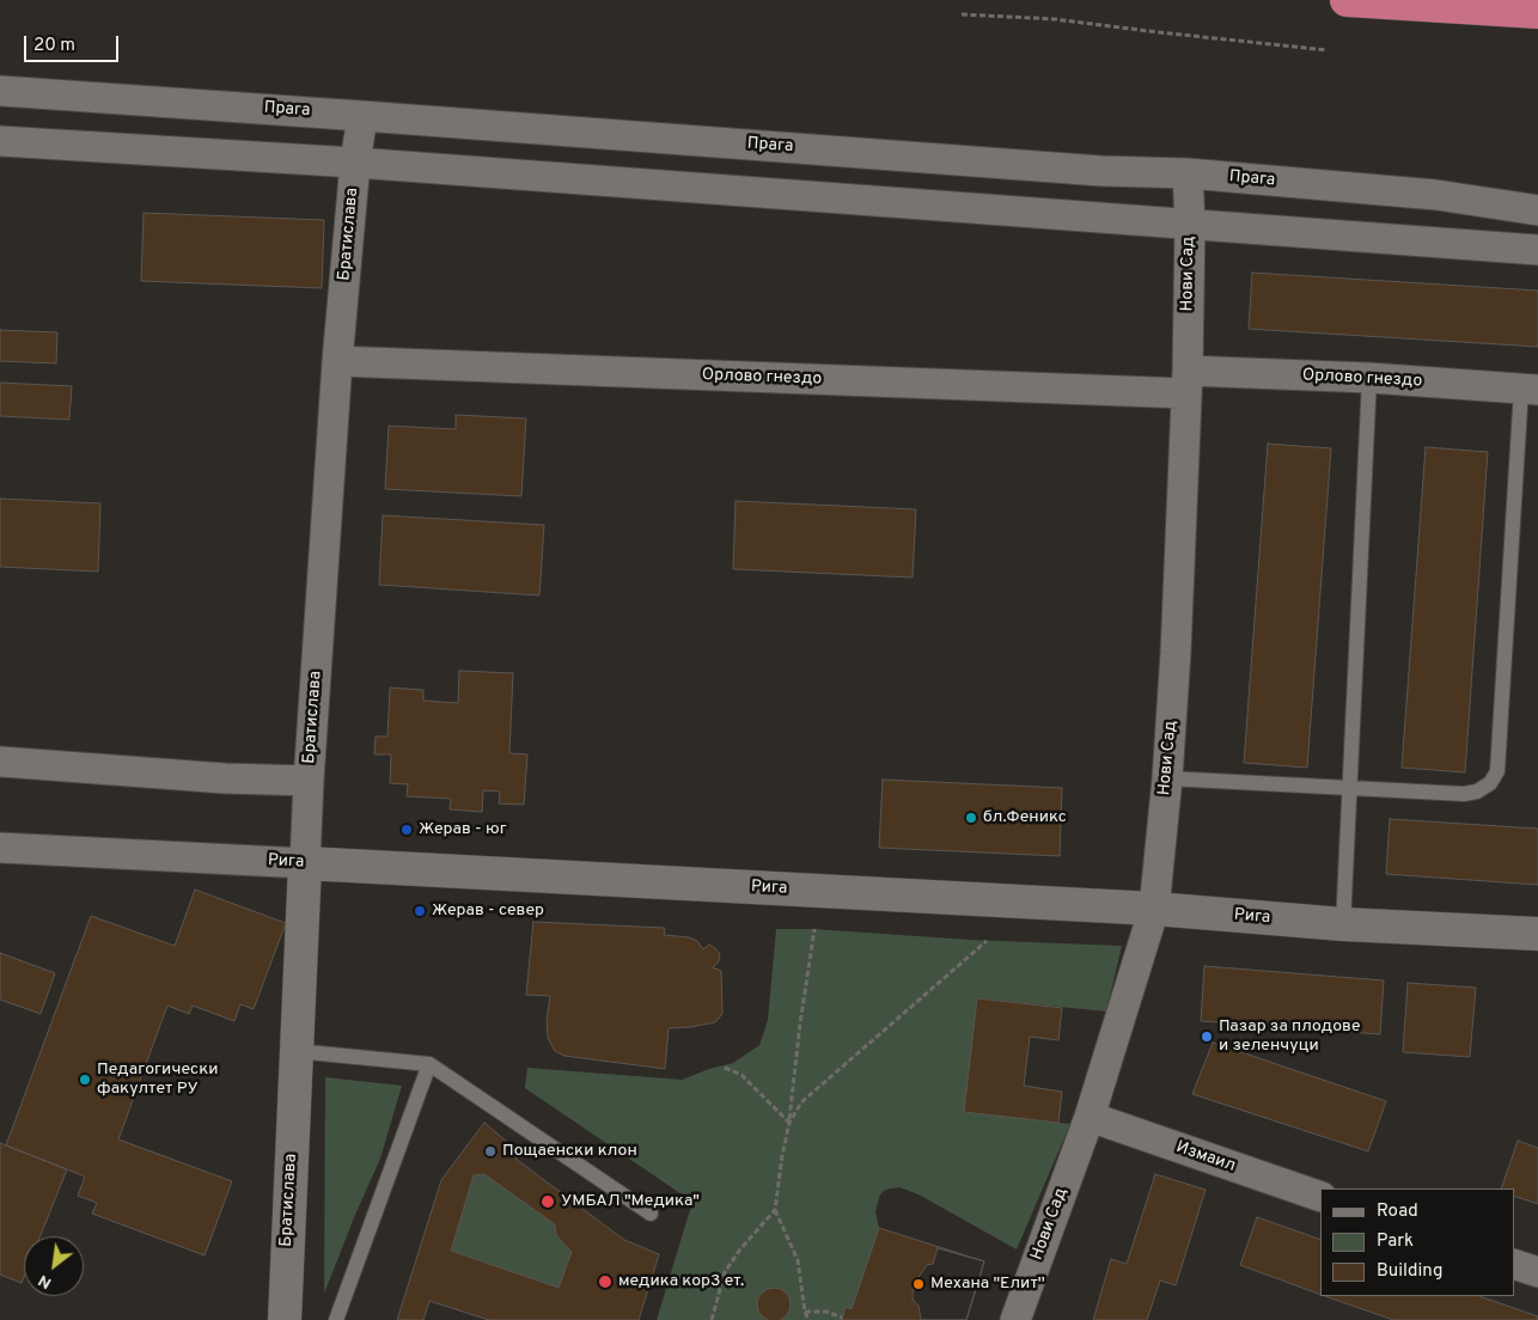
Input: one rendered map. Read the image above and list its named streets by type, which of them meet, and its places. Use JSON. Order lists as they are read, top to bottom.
{
  "streets": {
    "street": [
      "Прага",
      "Братислава",
      "Нови Сад",
      "Орлово гнездо",
      "Рига",
      "Измаил"
    ]
  },
  "crossings": [
    ["Прага", "Братислава"],
    ["Прага", "Нови Сад"],
    ["Братислава", "Орлово гнездо"],
    ["Братислава", "Рига"],
    ["Нови Сад", "Орлово гнездо"],
    ["Нови Сад", "Рига"],
    ["Нови Сад", "Измаил"]
  ],
  "places": [
    "бл.Феникс",
    "Жерав - юг",
    "Жерав - север",
    "Пазар за плодове и зеленчуци",
    "Педагогически факултет РУ",
    "Пощаенски клон",
    "УМБАЛ \"Медика\"",
    "медика кор3 ет.",
    "Механа \"Елит''"
  ],
  "legend": ["Road", "Park", "Building"],
  "scale_bar": "20 m",
  "north": "bottom left"
}
